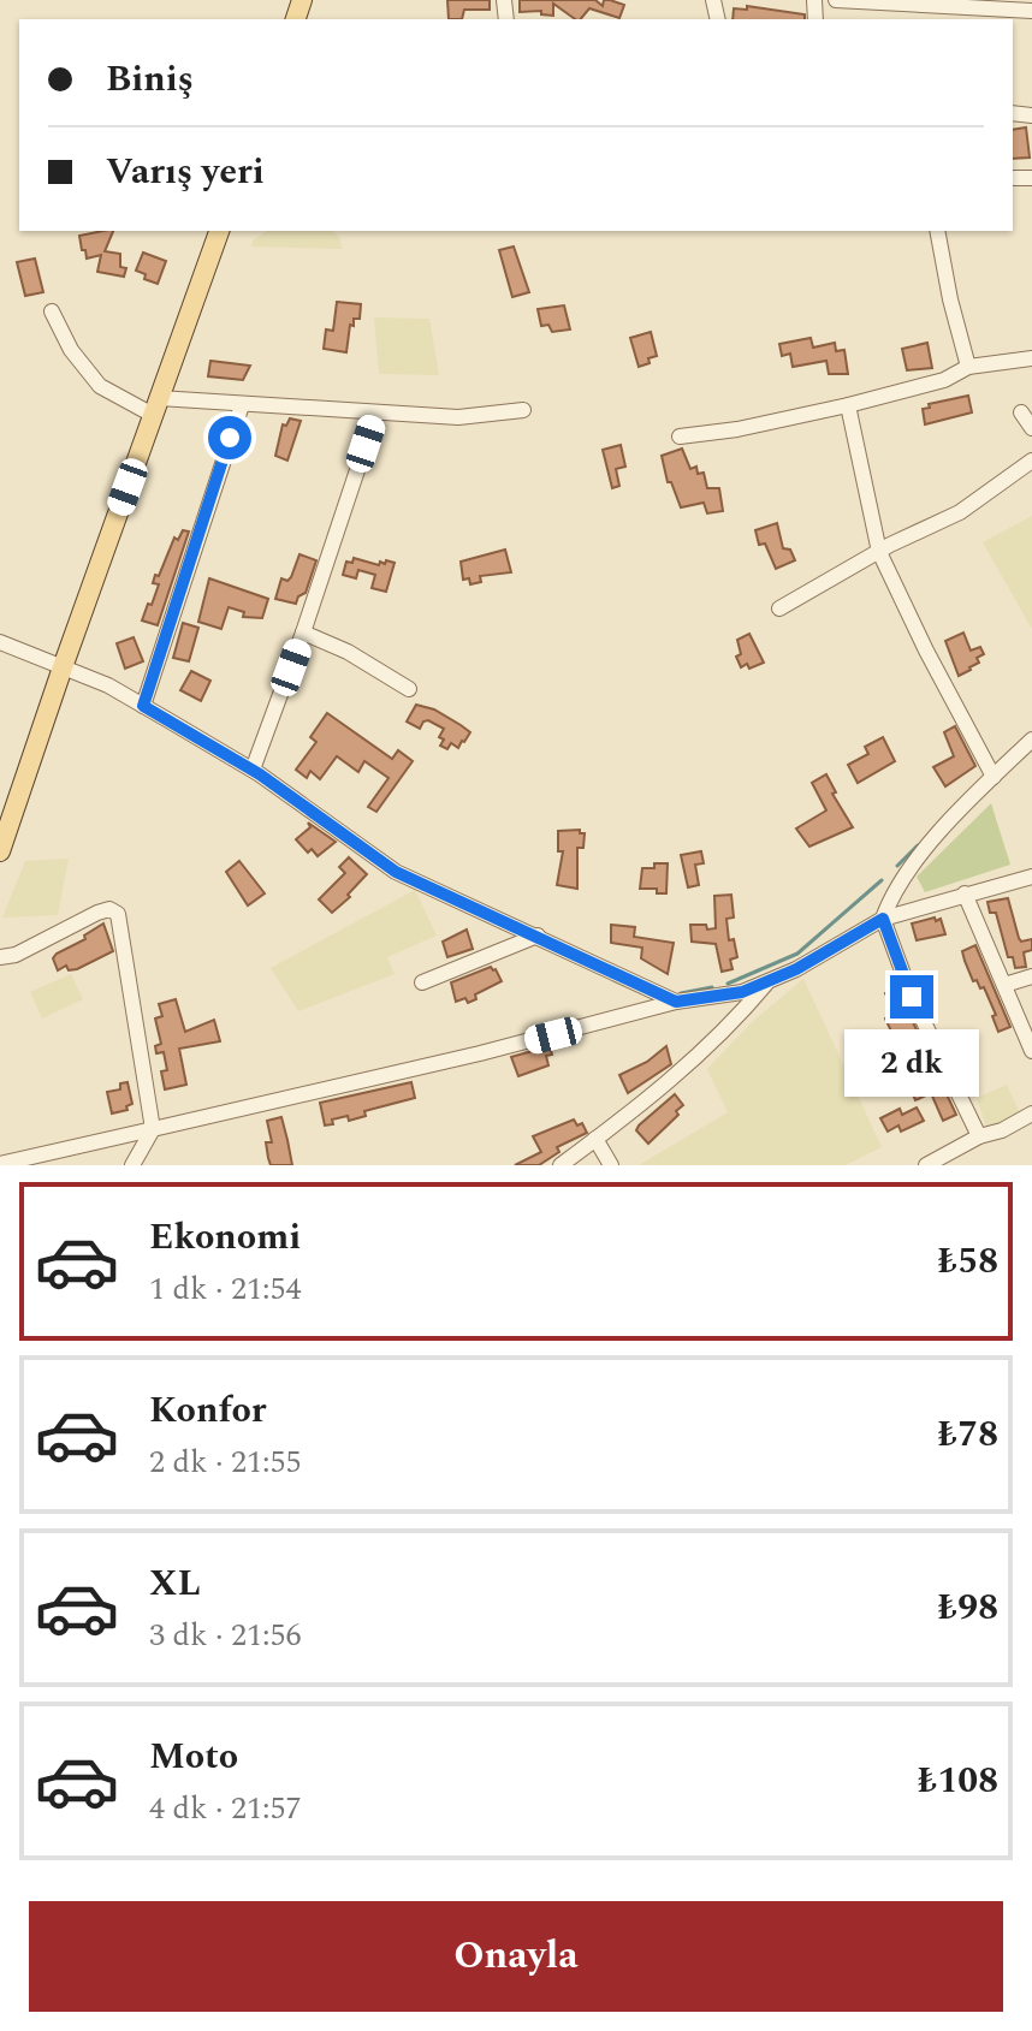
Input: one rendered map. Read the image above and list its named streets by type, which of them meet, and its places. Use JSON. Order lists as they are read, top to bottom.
{
  "page": {
    "banner": ["Biniş", "Varış yeri"],
    "bubble": "2 dk",
    "list": [
      {
        "name": "Ekonomi",
        "note": "1 dk · 21:54",
        "value": "₺58"
      },
      {
        "name": "Konfor",
        "note": "2 dk · 21:55",
        "value": "₺78"
      },
      {
        "name": "XL",
        "note": "3 dk · 21:56",
        "value": "₺98"
      },
      {
        "name": "Moto",
        "note": "4 dk · 21:57",
        "value": "₺108"
      }
    ],
    "buttons": "Onayla"
  }
}
